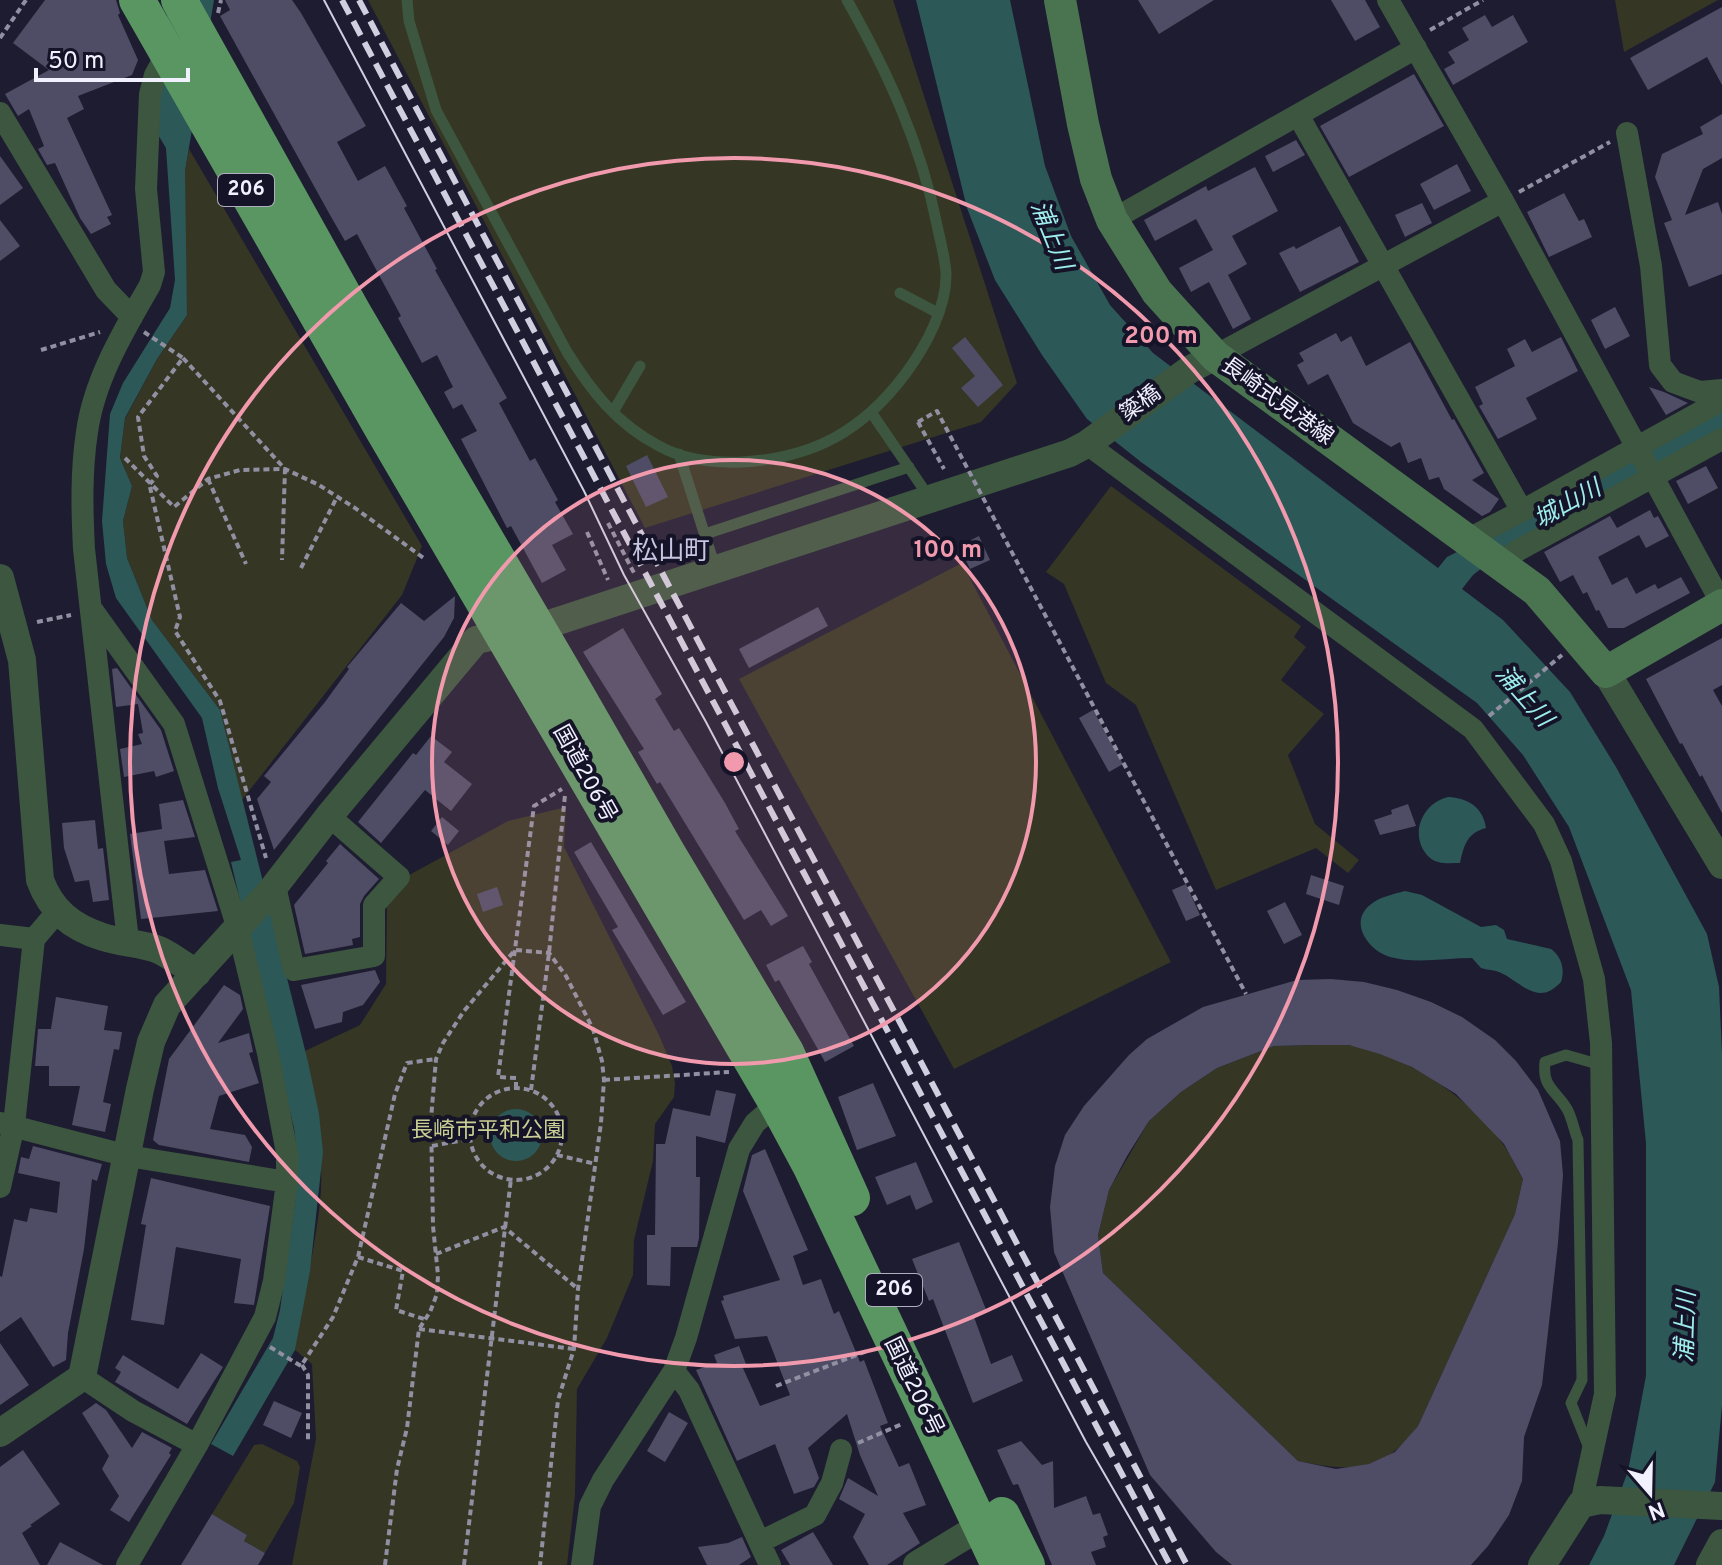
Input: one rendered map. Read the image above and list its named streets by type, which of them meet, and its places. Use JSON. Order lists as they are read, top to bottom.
{
  "streets": {
    "highway": ["206", "国道206号"],
    "main road": ["長崎式見港線"],
    "street": ["簗橋"]
  },
  "crossings": [
    ["長崎式見港線", "簗橋"],
    ["簗橋", "国道206号"]
  ],
  "districts": ["松山町"],
  "water": ["浦上川", "城山川"],
  "parks": ["長崎市平和公園"],
  "scale_bar": "50 m",
  "north": "bottom",
  "rings": ["200 m", "100 m"]
}
